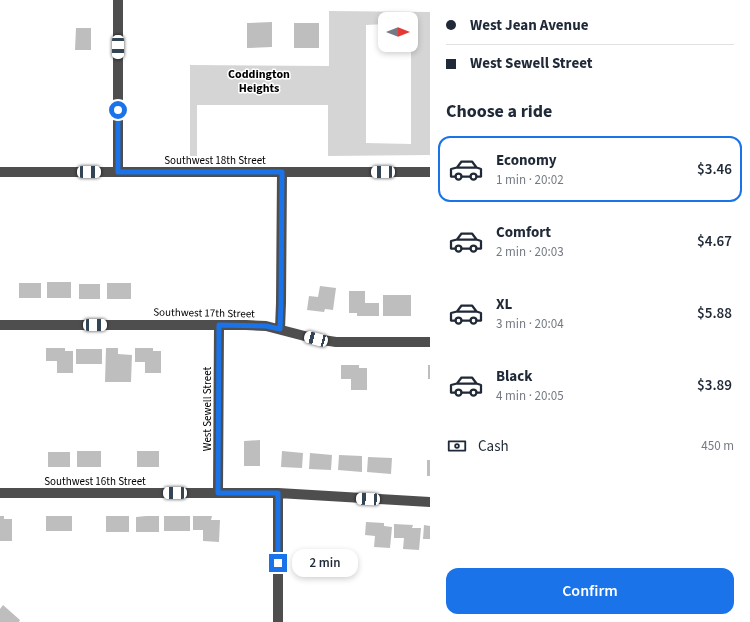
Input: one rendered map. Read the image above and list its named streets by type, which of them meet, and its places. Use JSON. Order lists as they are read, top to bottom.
{
  "streets": {
    "street": [
      "Southwest 18th Street",
      "Southwest 17th Street",
      "West Sewell Street",
      "Southwest 16th Street"
    ]
  },
  "crossings": [
    ["Southwest 17th Street", "West Sewell Street"],
    ["West Sewell Street", "Southwest 16th Street"]
  ],
  "districts": ["Coddington Heights"],
  "north": "right",
  "page": {
    "banner": ["West Jean Avenue", "West Sewell Street"],
    "heading": "Choose a ride",
    "list": [
      {
        "name": "Economy",
        "note": "1 min · 20:02",
        "value": "$3.46"
      },
      {
        "name": "Comfort",
        "note": "2 min · 20:03",
        "value": "$4.67"
      },
      {
        "name": "XL",
        "note": "3 min · 20:04",
        "value": "$5.88"
      },
      {
        "name": "Black",
        "note": "4 min · 20:05",
        "value": "$3.89"
      }
    ],
    "pay": ["Cash", "450 m"],
    "bubble": "2 min",
    "buttons": "Confirm"
  }
}
